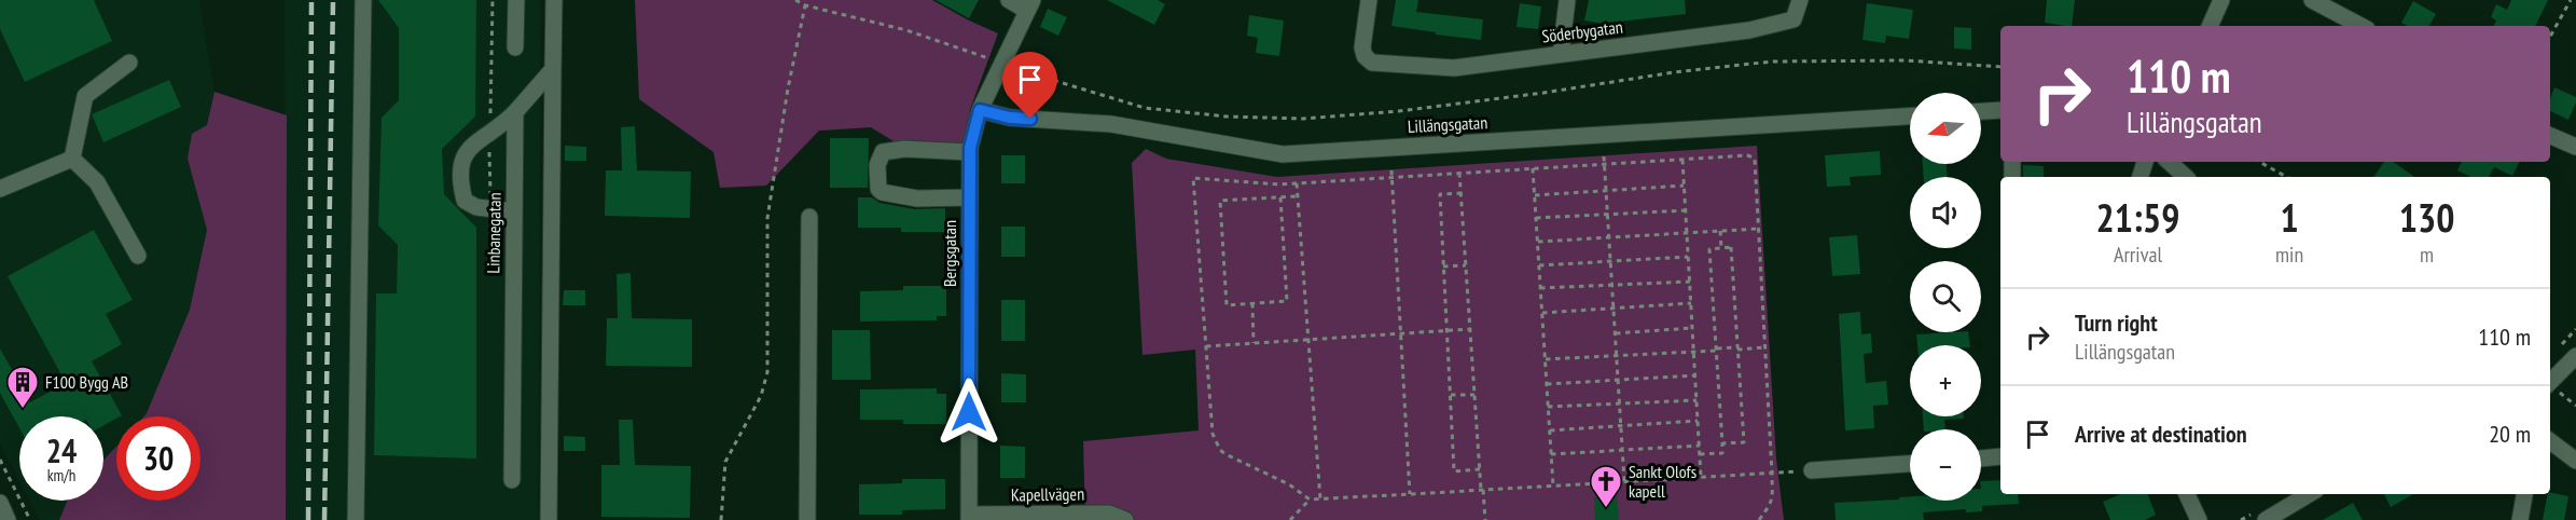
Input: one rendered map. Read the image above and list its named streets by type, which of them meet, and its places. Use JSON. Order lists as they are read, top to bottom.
{
  "streets": {
    "street": [
      "Söderbygatan",
      "Lillängsgatan",
      "Linbanegatan",
      "Bergsgatan",
      "Kapellvägen"
    ]
  },
  "crossings": [
    ["Lillängsgatan", "Bergsgatan"],
    ["Bergsgatan", "Kapellvägen"]
  ],
  "places": {
    "building": ["F100 Bygg AB"],
    "church": ["Sankt Olofs kapell"]
  },
  "north": "left",
  "page": {
    "turn": ["110 m", "Lillängsgatan"],
    "map_buttons": ["+", "−"],
    "eta": [
      "21:59",
      "Arrival",
      "1",
      "min",
      "130",
      "m"
    ],
    "list": [
      {
        "name": "Turn right",
        "note": "Lillängsgatan",
        "value": "110 m"
      },
      {
        "name": "Arrive at destination",
        "value": "20 m"
      }
    ],
    "speed": "24 km/h",
    "limit": "30"
  }
}
